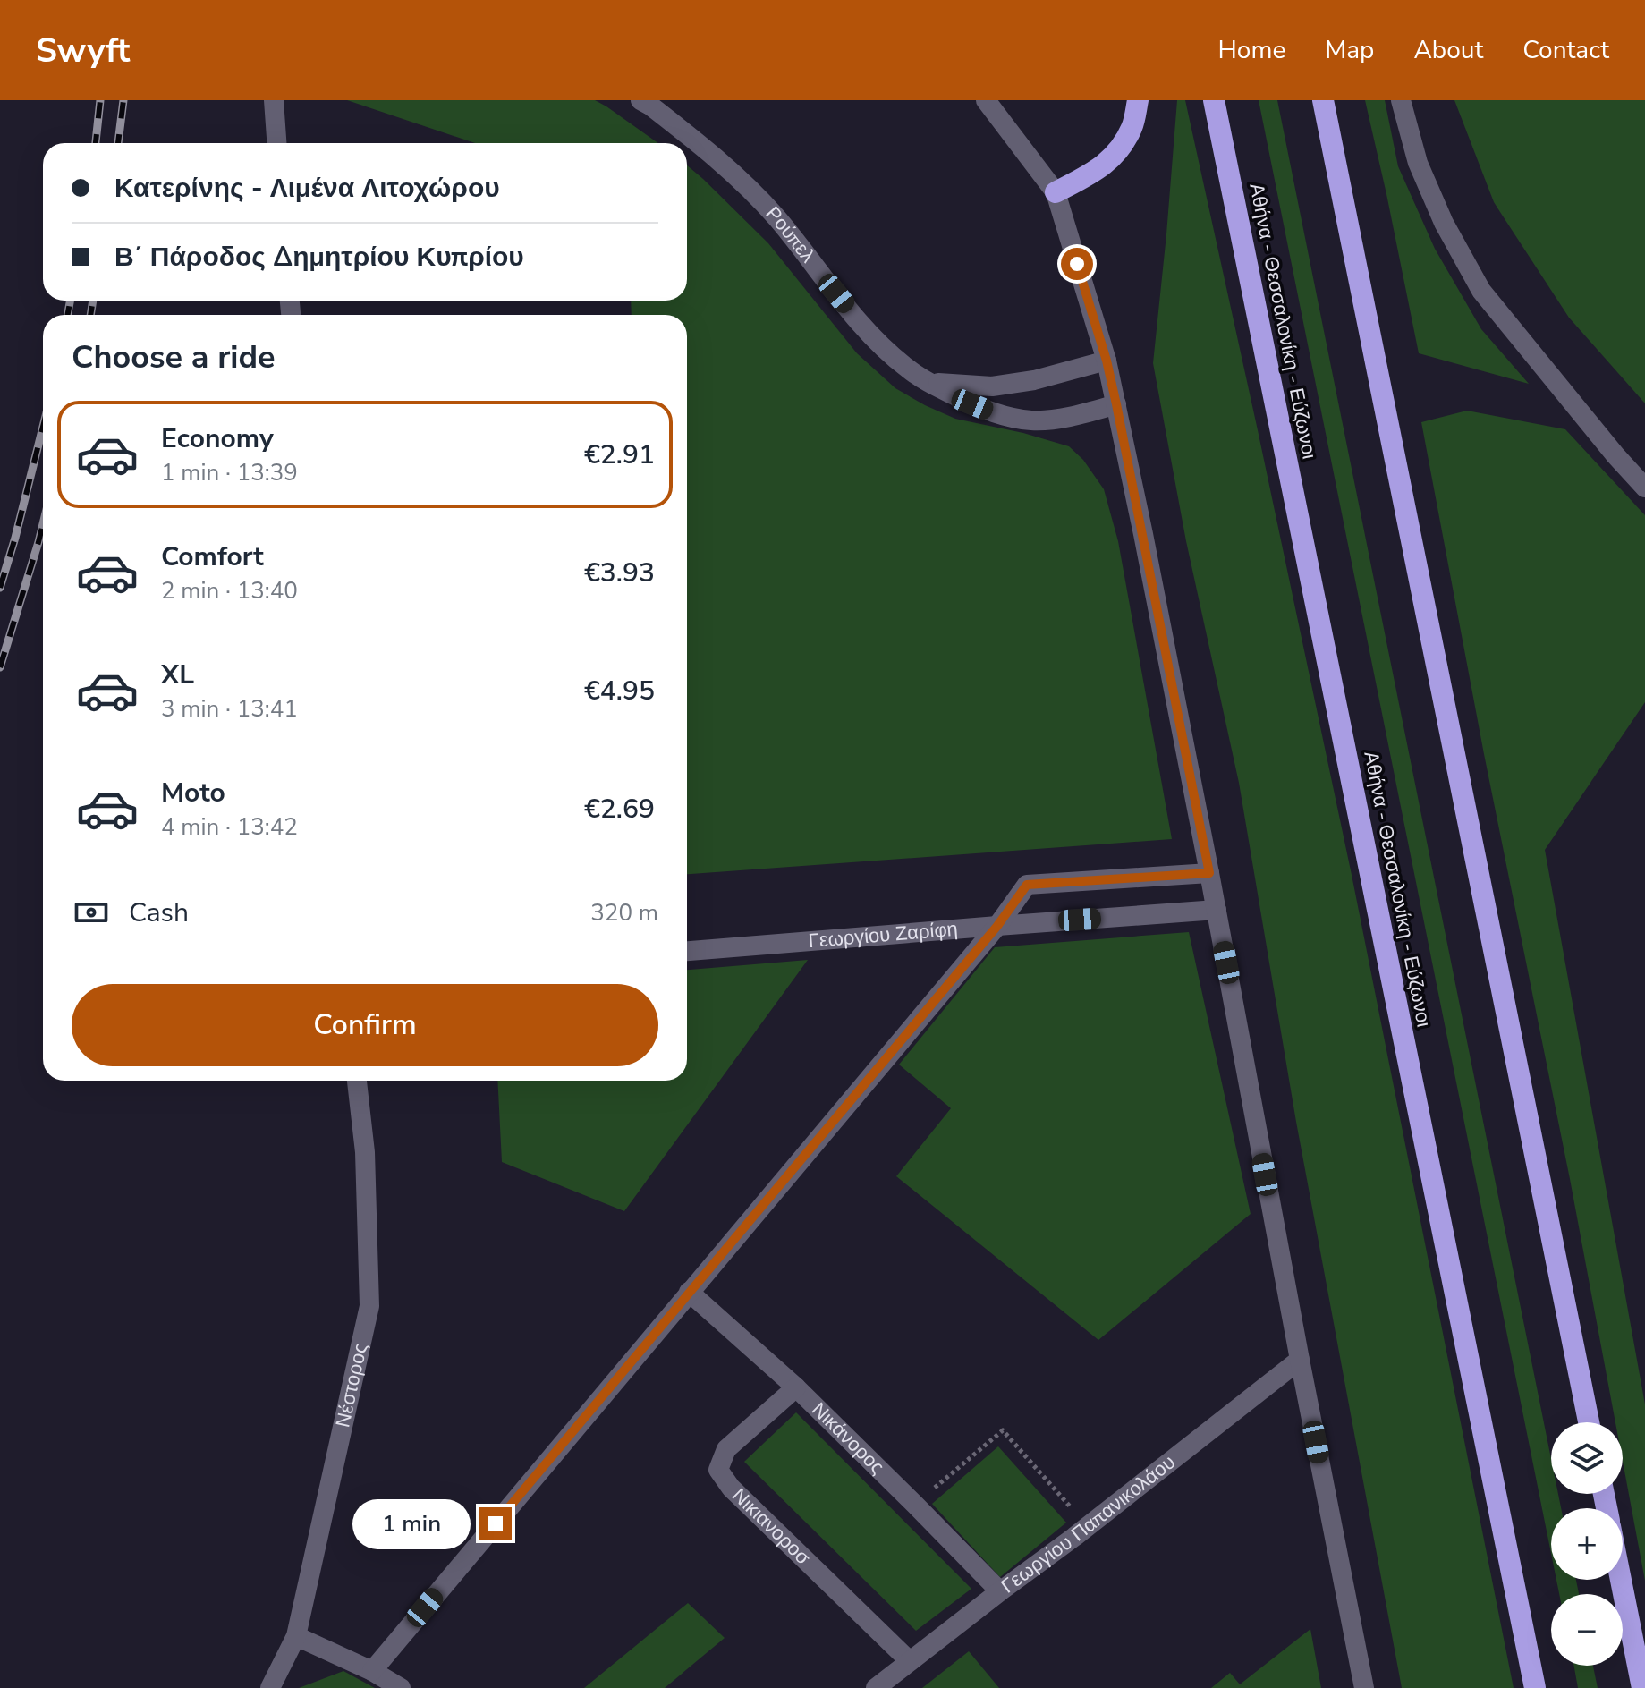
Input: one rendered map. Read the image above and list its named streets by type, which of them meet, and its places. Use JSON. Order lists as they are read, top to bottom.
{
  "streets": {
    "highway": ["Αθήνα - Θεσσαλονίκη - Εύζωνοι"],
    "street": [
      "Ρούπελ",
      "Γεωργίου Ζαρίφη",
      "Νέστορος",
      "Νικάνορος",
      "Γεωργίου Παπανικολάου",
      "Νικιανοροσ"
    ]
  },
  "crossings": [
    ["Νικάνορος", "Γεωργίου Παπανικολάου"],
    ["Νικάνορος", "Νικιανοροσ"],
    ["Γεωργίου Παπανικολάου", "Νικιανοροσ"]
  ],
  "page": {
    "header": "Swyft",
    "nav": [
      "Home",
      "Map",
      "About",
      "Contact"
    ],
    "banner": ["Κατερίνης - Λιμένα Λιτοχώρου", "Β΄ Πάροδος Δημητρίου Κυπρίου"],
    "heading": "Choose a ride",
    "list": [
      {
        "name": "Economy",
        "note": "1 min · 13:39",
        "value": "€2.91"
      },
      {
        "name": "Comfort",
        "note": "2 min · 13:40",
        "value": "€3.93"
      },
      {
        "name": "XL",
        "note": "3 min · 13:41",
        "value": "€4.95"
      },
      {
        "name": "Moto",
        "note": "4 min · 13:42",
        "value": "€2.69"
      }
    ],
    "pay": ["Cash", "320 m"],
    "buttons": "Confirm",
    "map_buttons": ["+", "−"],
    "bubble": "1 min"
  }
}
